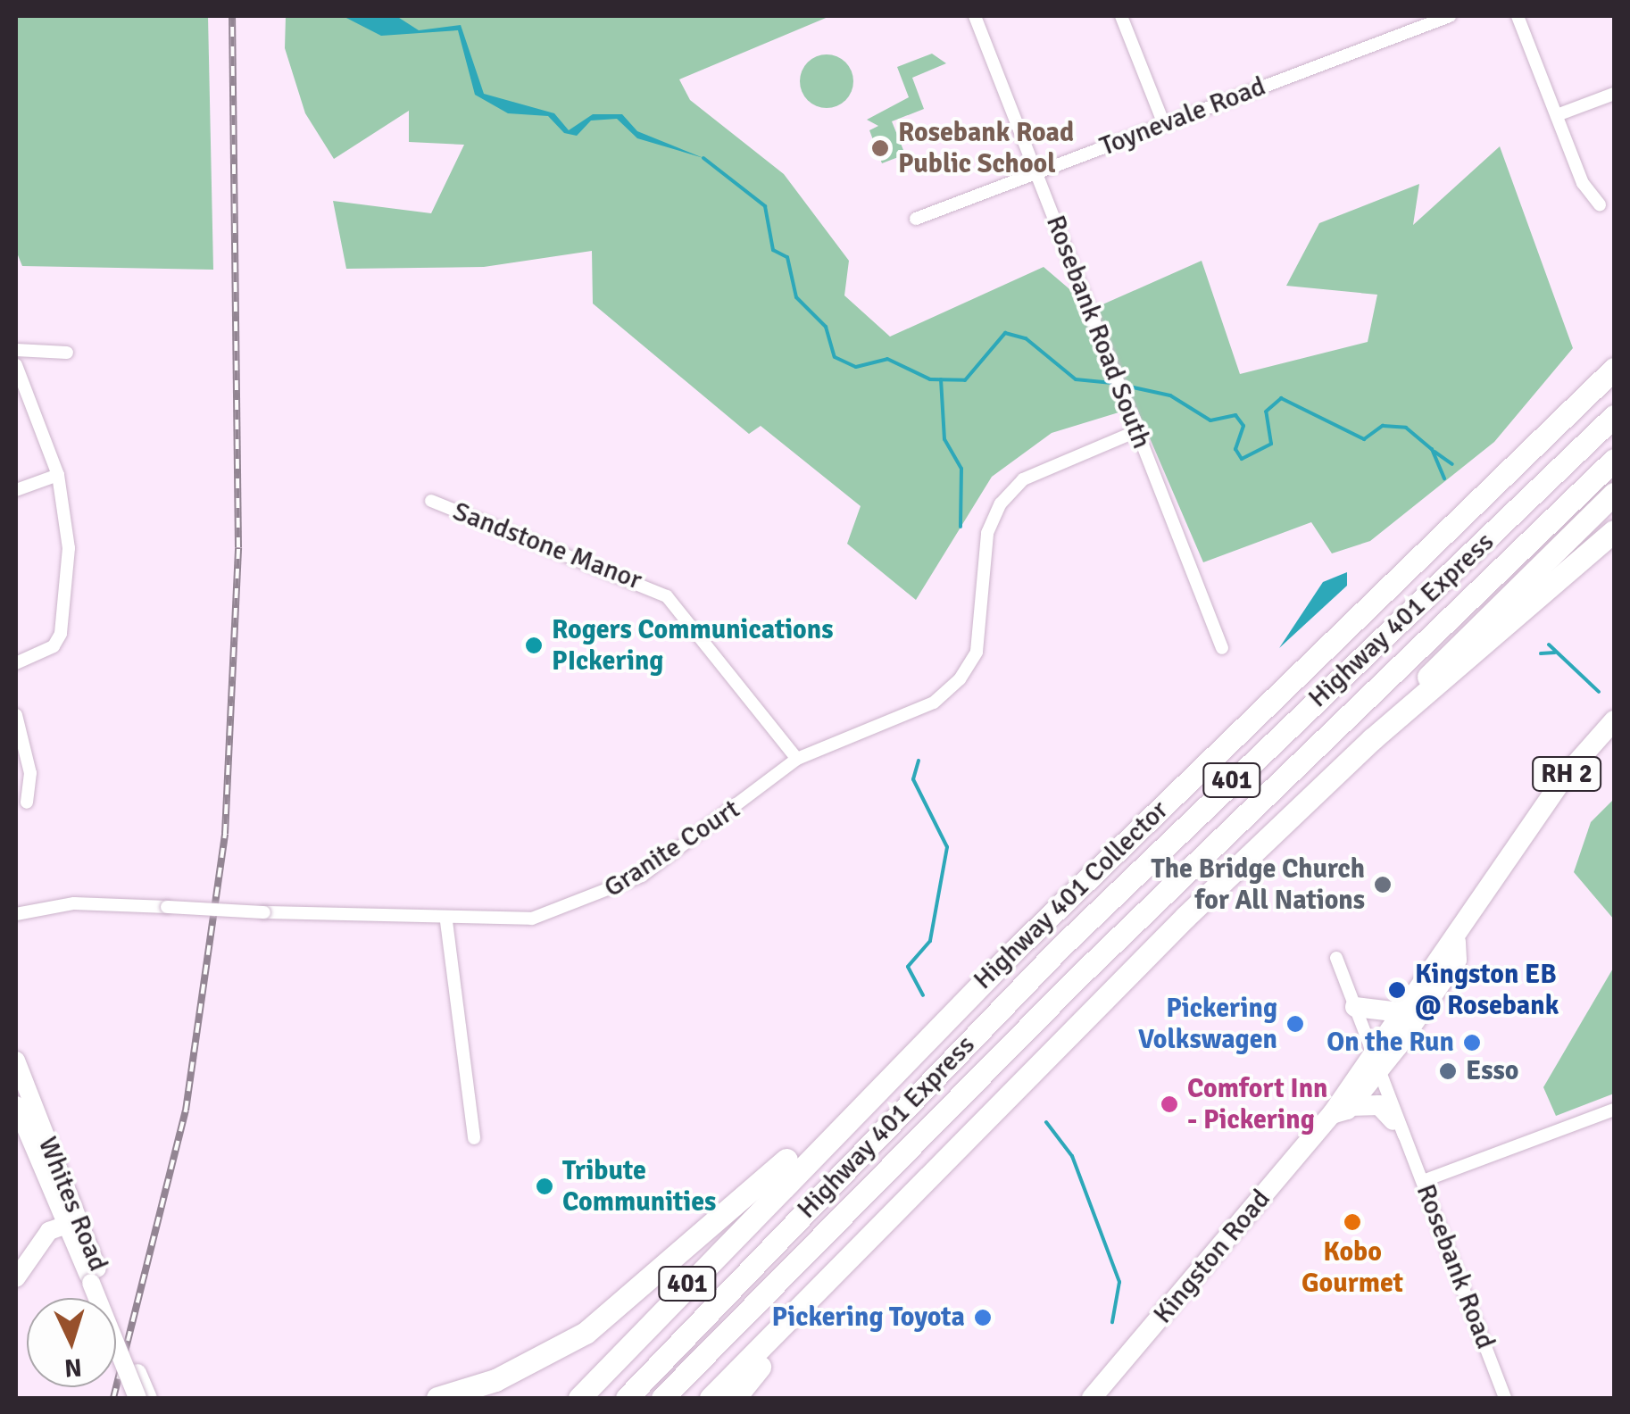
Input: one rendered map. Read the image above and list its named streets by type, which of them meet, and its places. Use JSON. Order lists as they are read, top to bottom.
{
  "streets": {
    "highway": ["Highway 401 Express", "401", "Highway 401 Collector"],
    "main road": ["RH 2", "Whites Road", "Kingston Road"],
    "street": [
      "Toynevale Road",
      "Rosebank Road South",
      "Sandstone Manor",
      "Granite Court",
      "Rosebank Road"
    ]
  },
  "crossings": [
    ["Toynevale Road", "Rosebank Road South"],
    ["Rosebank Road South", "Granite Court"],
    ["Sandstone Manor", "Granite Court"],
    ["Kingston Road", "Rosebank Road"]
  ],
  "places": [
    "Rosebank Road Public School",
    "Rogers Communications PIckering",
    "The Bridge Church for All Nations",
    "Kingston EB @ Rosebank",
    "Pickering Volkswagen",
    "On the Run",
    "Esso",
    "Comfort Inn - Pickering",
    "Tribute Communities",
    "Kobo Gourmet",
    "Pickering Toyota"
  ],
  "north": "bottom"
}
